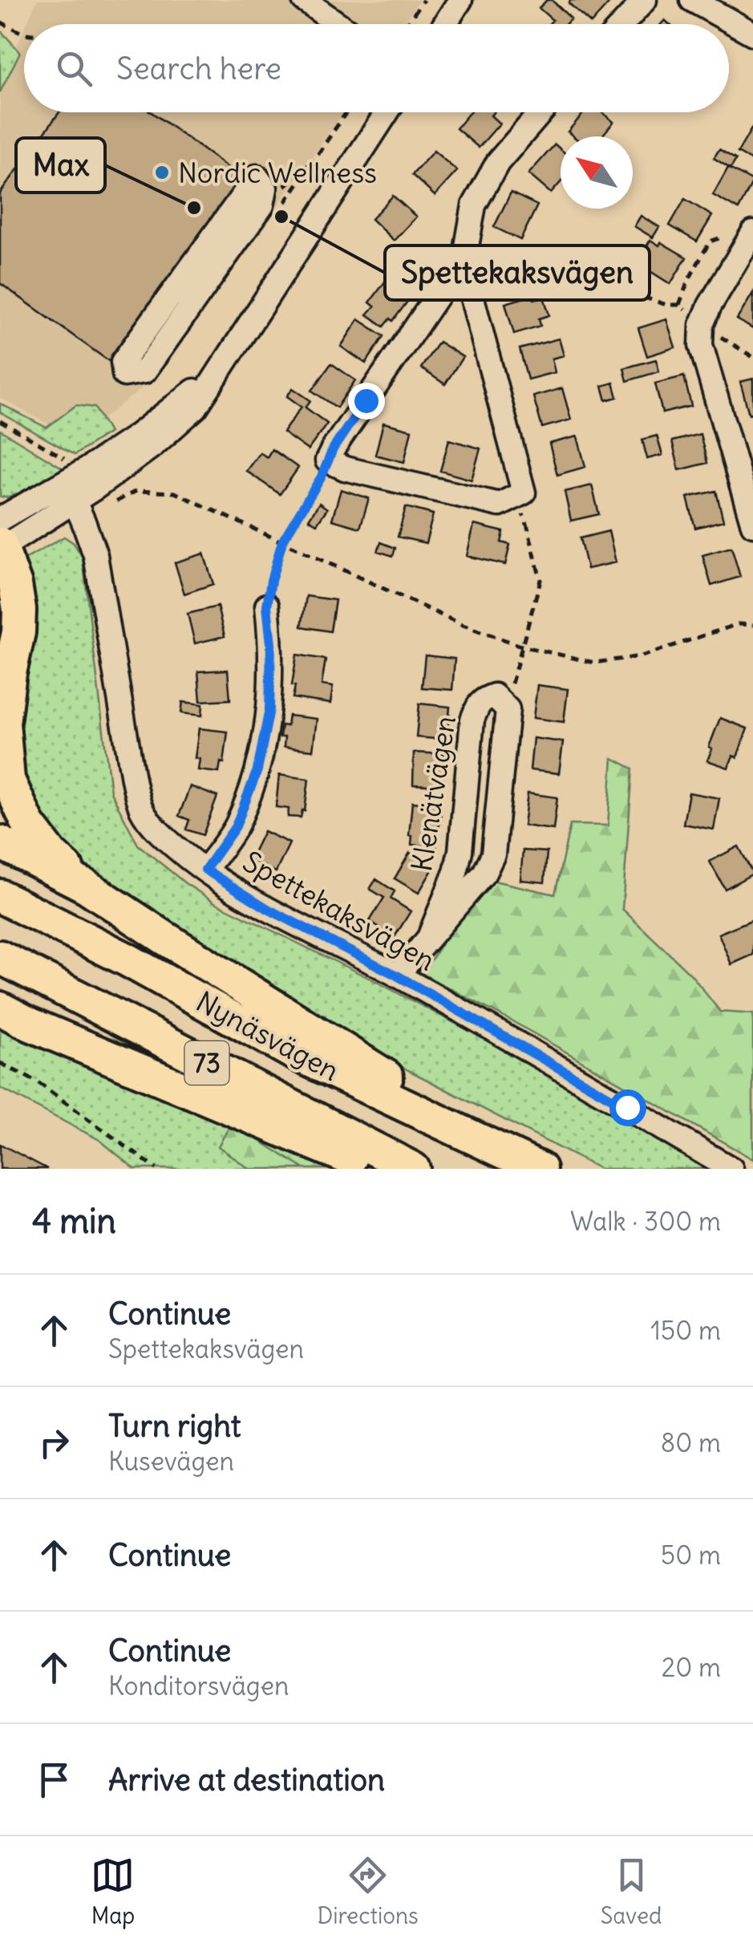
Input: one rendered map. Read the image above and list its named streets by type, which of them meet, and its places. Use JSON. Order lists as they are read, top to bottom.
{
  "streets": {
    "highway": ["Nynäsvägen", "73"],
    "street": ["Klenätvägen", "Spettekaksvägen"]
  },
  "crossings": [
    ["Klenätvägen", "Spettekaksvägen"]
  ],
  "places": ["Nordic Wellness", "Max", "Spettekaksvägen"],
  "north": "top left",
  "page": {
    "search": "Search here",
    "heading": ["4 min", "Walk · 300 m"],
    "list": [
      ["Continue", "Spettekaksvägen", "150 m"],
      ["Turn right", "Kusevägen", "80 m"],
      ["Continue", "50 m"],
      ["Continue", "Konditorsvägen", "20 m"],
      "Arrive at destination"
    ],
    "nav": ["Map", "Directions", "Saved"]
  }
}
